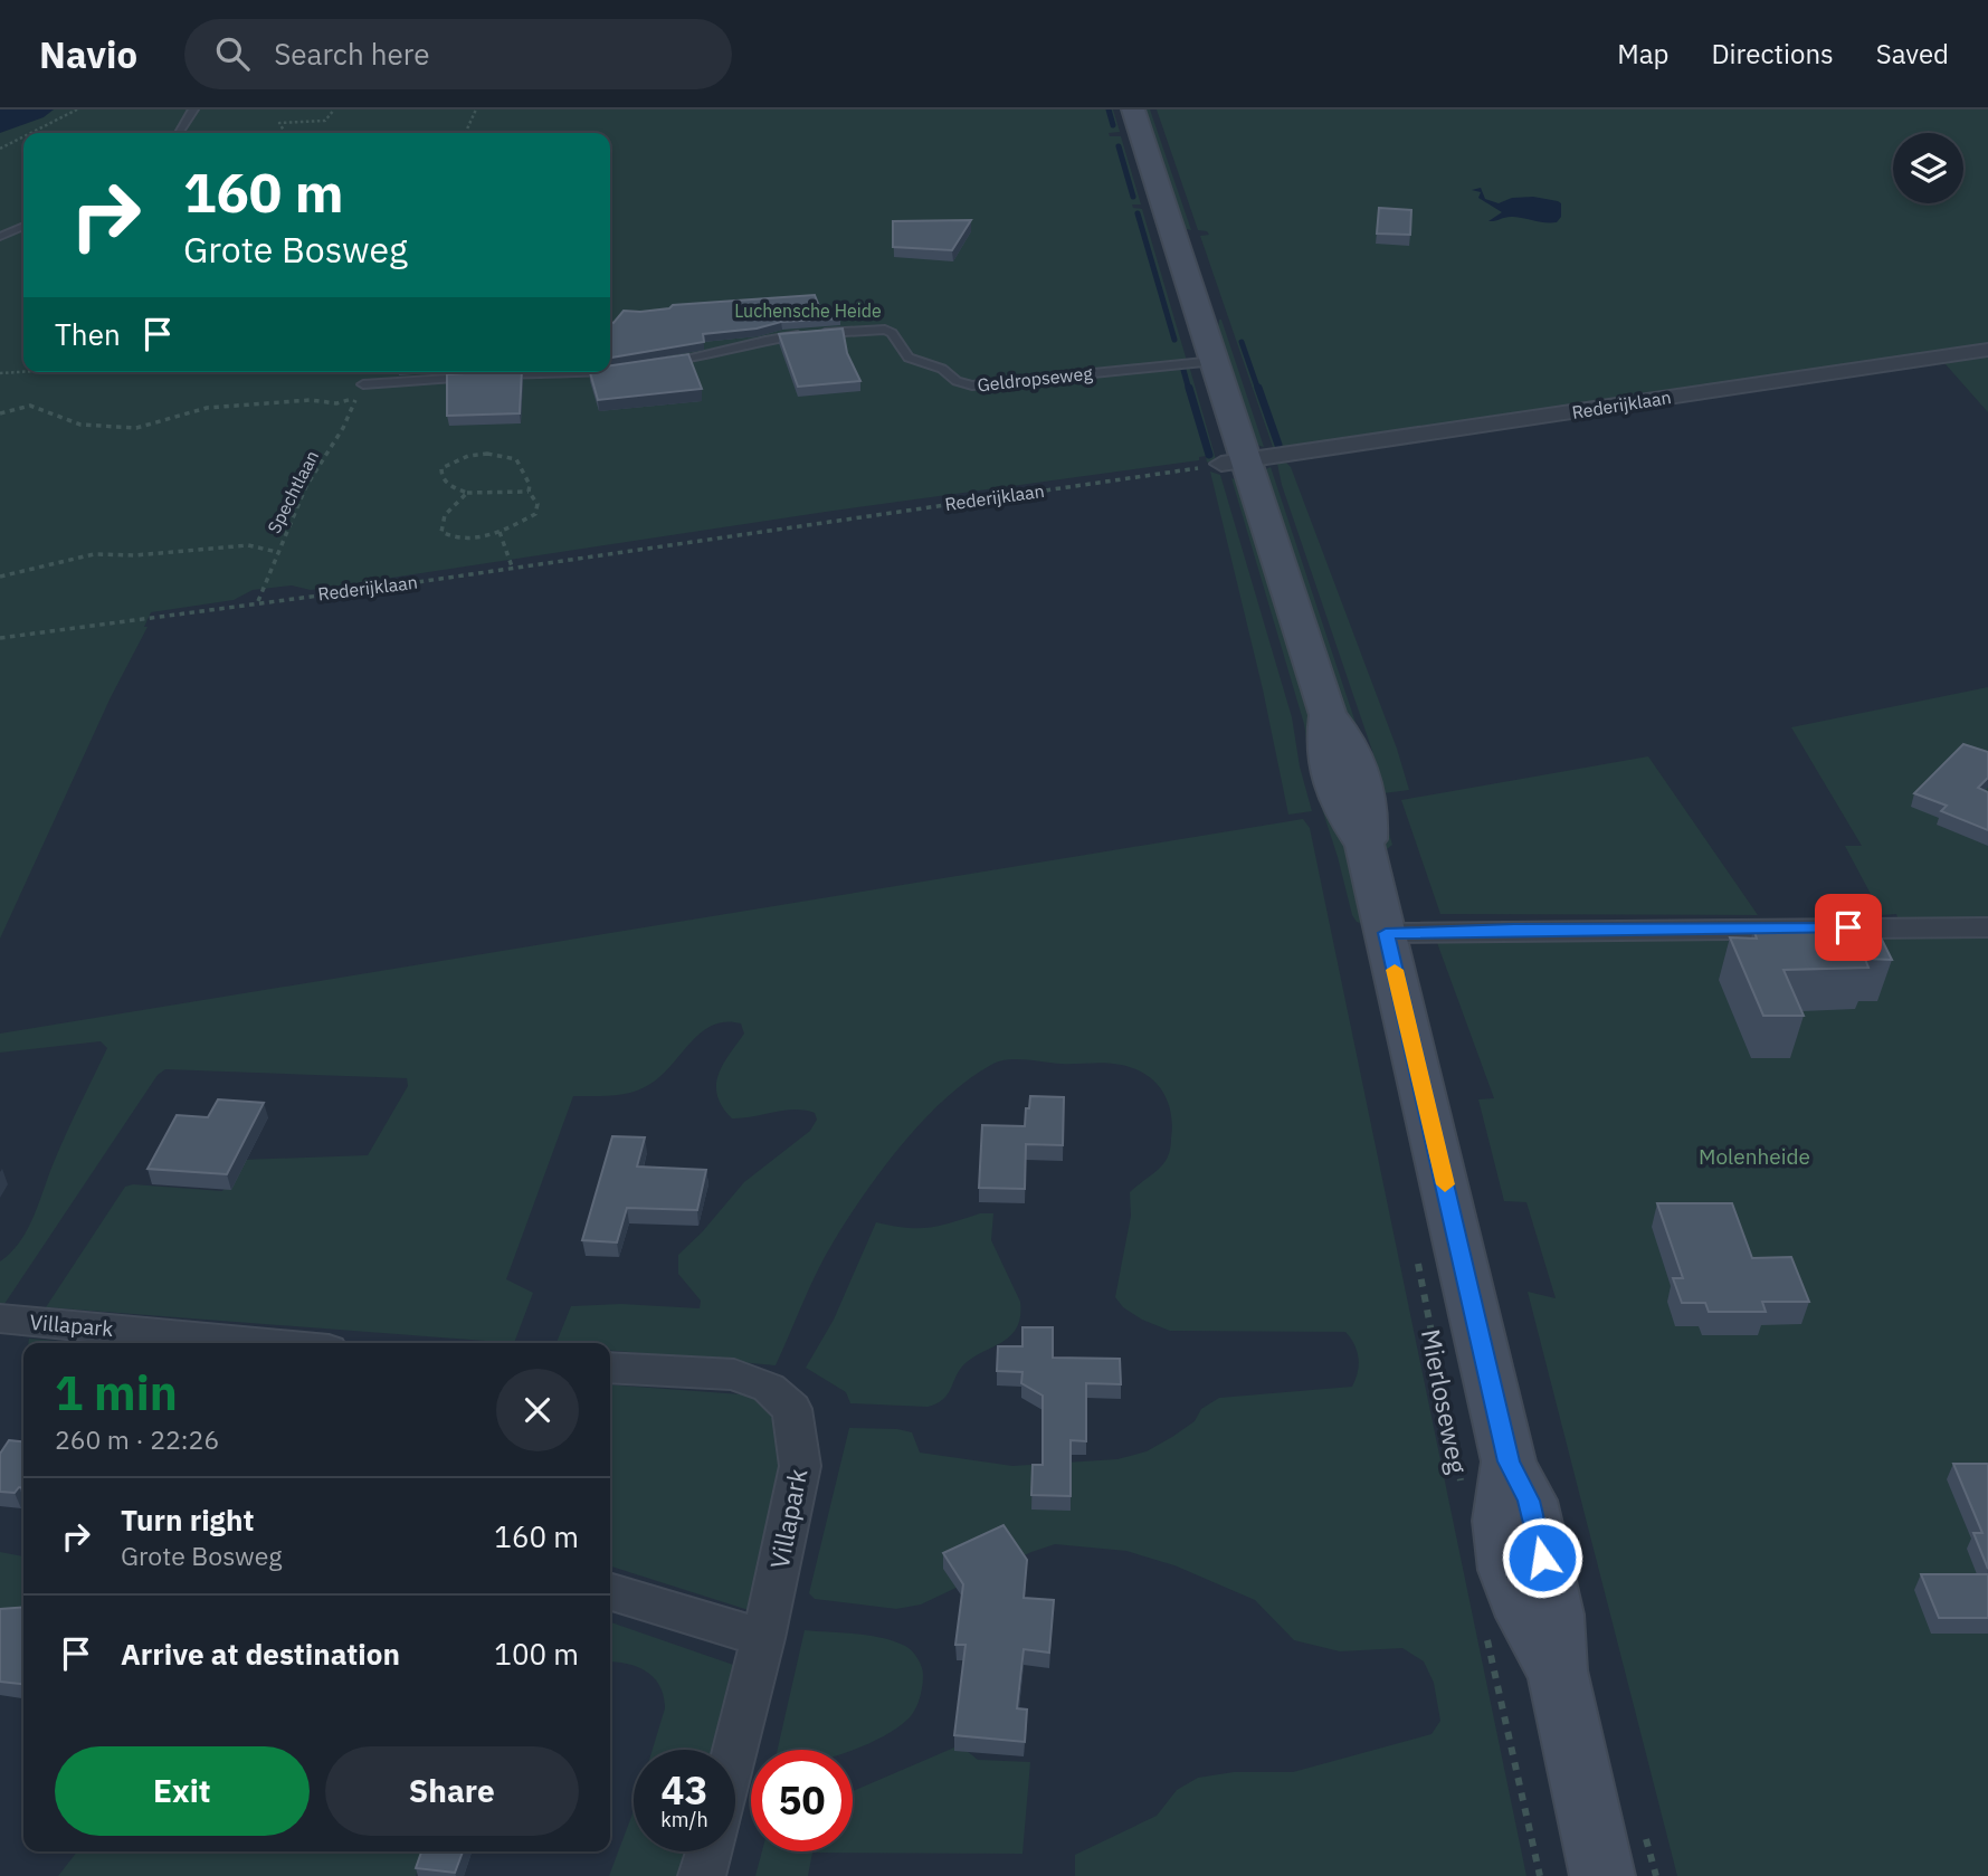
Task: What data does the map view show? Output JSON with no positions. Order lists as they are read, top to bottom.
{
  "streets": {
    "main road": ["Mierloseweg"],
    "street": ["Rederijklaan", "Villapark"],
    "lane": ["Geldropseweg"],
    "path": ["Spechtlaan"]
  },
  "crossings": [
    ["Rederijklaan", "Spechtlaan"],
    ["Rederijklaan", "Mierloseweg"]
  ],
  "parks": ["Luchensche Heide", "Molenheide"],
  "page": {
    "header": "Navio",
    "search": "Search here",
    "nav": ["Map", "Directions", "Saved"],
    "turn": ["160 m", "Grote Bosweg"],
    "then": "Then",
    "heading": ["1 min", "260 m · 22:26"],
    "list": [
      {
        "name": "Turn right",
        "note": "Grote Bosweg",
        "value": "160 m"
      },
      {
        "name": "Arrive at destination",
        "value": "100 m"
      }
    ],
    "buttons": ["Exit", "Share"],
    "speed": "43 km/h",
    "limit": "50"
  }
}
